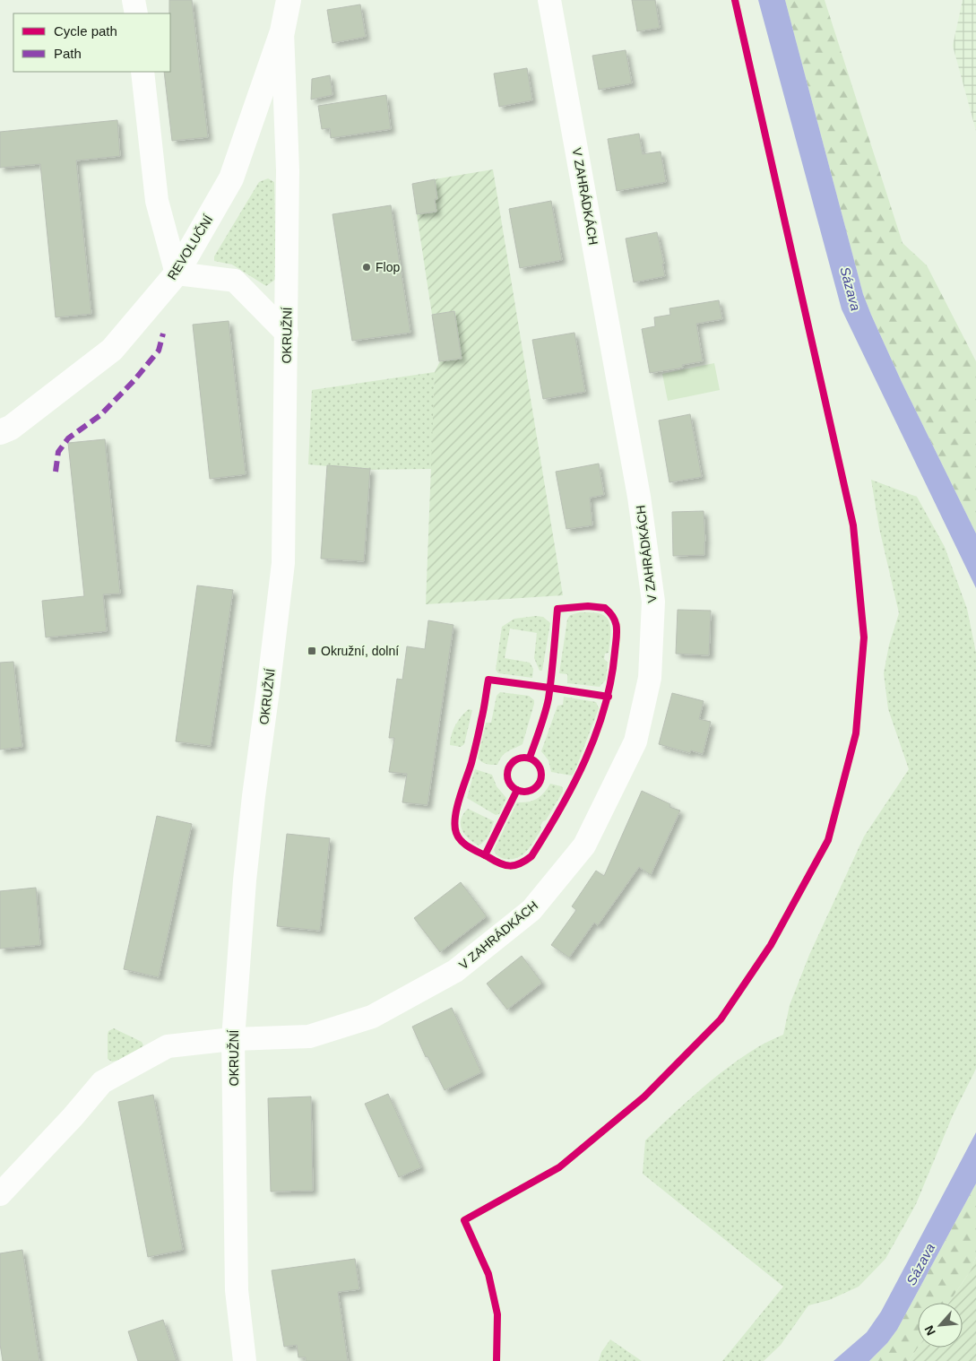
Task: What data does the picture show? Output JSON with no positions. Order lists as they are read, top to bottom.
{
  "streets": {
    "street": ["V ZAHRÁDKÁCH", "REVOLUČNÍ", "OKRUŽNÍ"]
  },
  "crossings": [
    ["V ZAHRÁDKÁCH", "OKRUŽNÍ"],
    ["REVOLUČNÍ", "OKRUŽNÍ"]
  ],
  "water": ["Sázava"],
  "places": {
    "other": ["Flop"],
    "transit": ["Okružní, dolní"]
  },
  "legend": ["Cycle path", "Path"],
  "north": "bottom left"
}
